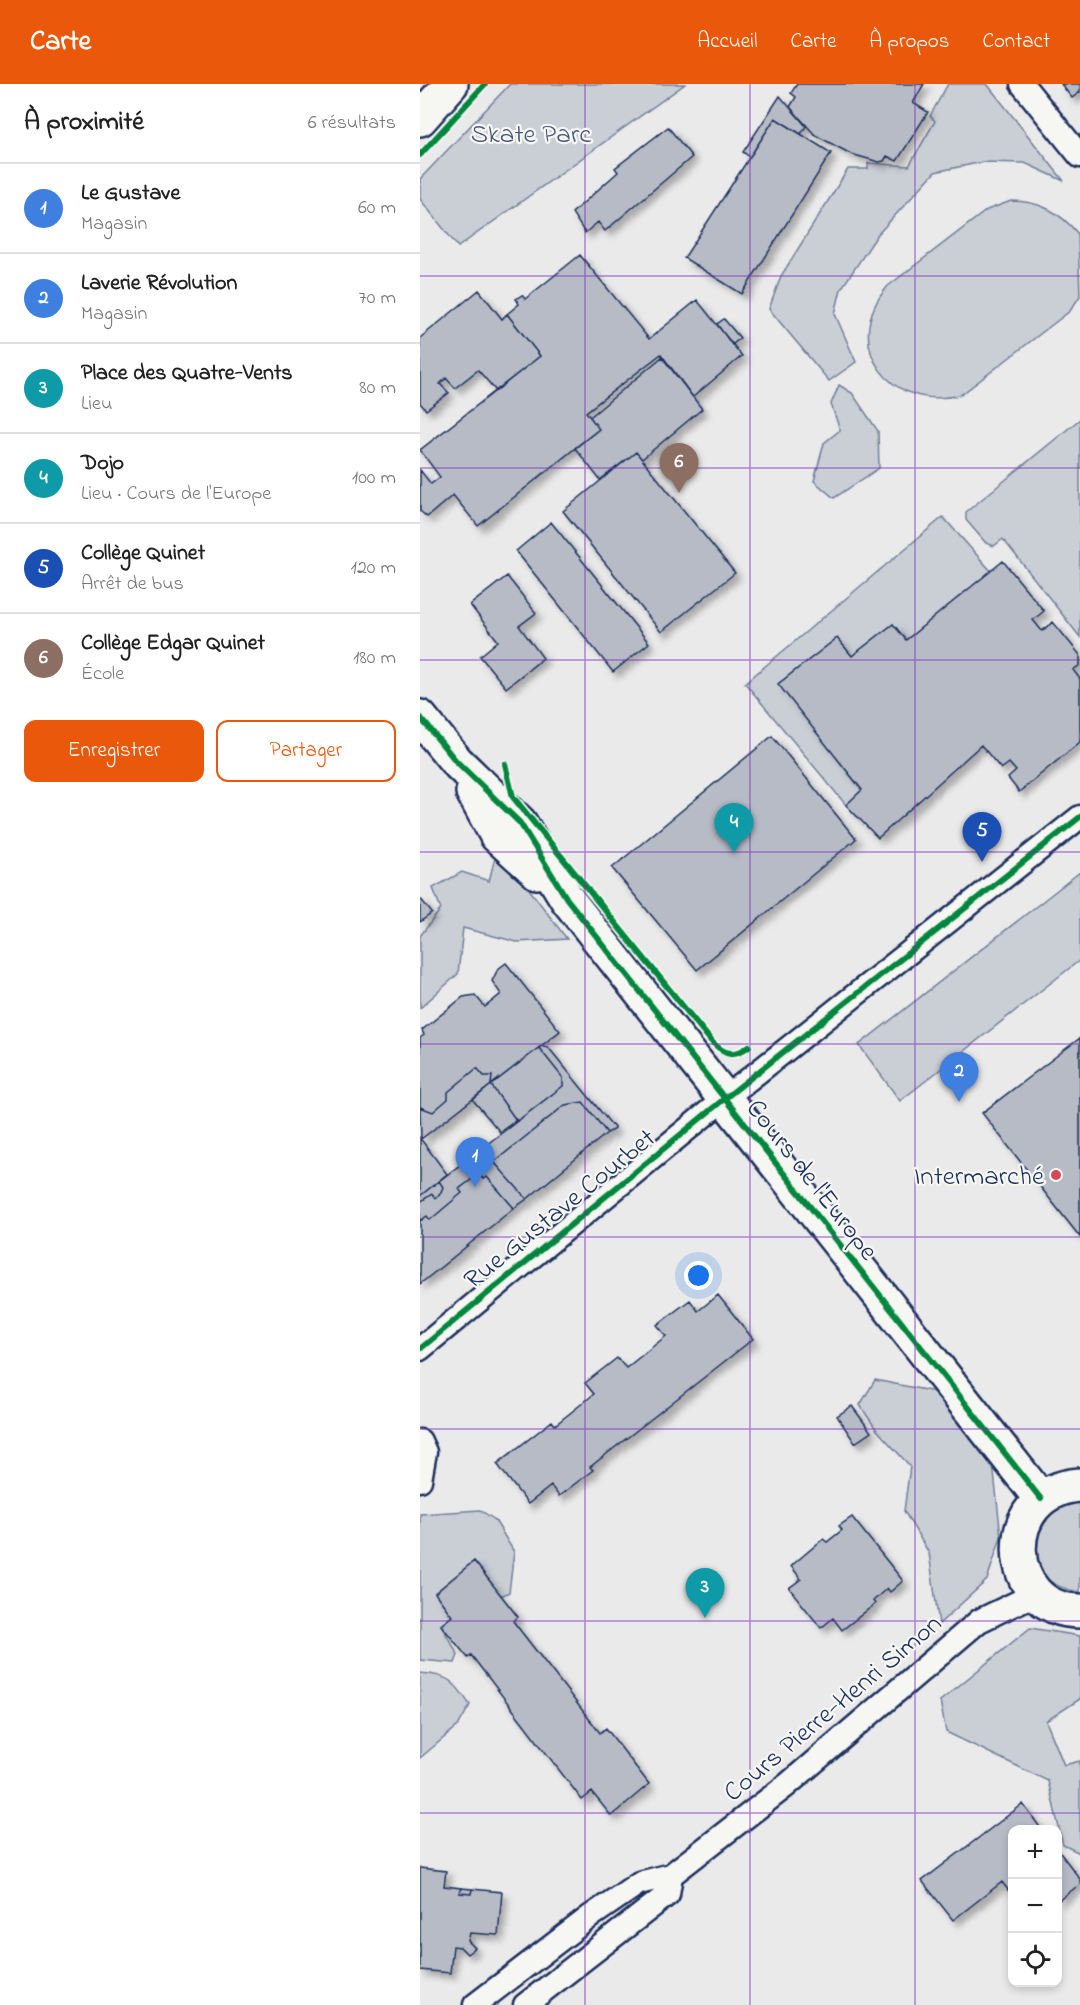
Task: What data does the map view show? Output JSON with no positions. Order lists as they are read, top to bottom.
{
  "streets": {
    "street": ["Cours de l'Europe", "Rue Gustave Courbet", "Cours Pierre-Henri Simon"]
  },
  "crossings": [
    ["Cours de l'Europe", "Rue Gustave Courbet"]
  ],
  "parks": ["Skate Parc"],
  "places": ["Intermarché"],
  "page": {
    "header": "Carte",
    "nav": [
      "Accueil",
      "Carte",
      "À propos",
      "Contact"
    ],
    "heading": ["À proximité", "6 résultats"],
    "list": [
      {
        "mark": "1",
        "name": "Le Gustave",
        "note": "Magasin",
        "value": "60 m"
      },
      {
        "mark": "2",
        "name": "Laverie Révolution",
        "note": "Magasin",
        "value": "70 m"
      },
      {
        "mark": "3",
        "name": "Place des Quatre-Vents",
        "note": "Lieu",
        "value": "80 m"
      },
      {
        "mark": "4",
        "name": "Dojo",
        "note": "Lieu · Cours de l'Europe",
        "value": "100 m"
      },
      {
        "mark": "5",
        "name": "Collège Quinet",
        "note": "Arrêt de bus",
        "value": "120 m"
      },
      {
        "mark": "6",
        "name": "Collège Edgar Quinet",
        "note": "École",
        "value": "180 m"
      }
    ],
    "pins": [
      "6",
      "4",
      "5",
      "2",
      "1",
      "3"
    ],
    "buttons": ["Enregistrer", "Partager"],
    "map_buttons": ["+", "−"]
  }
}
